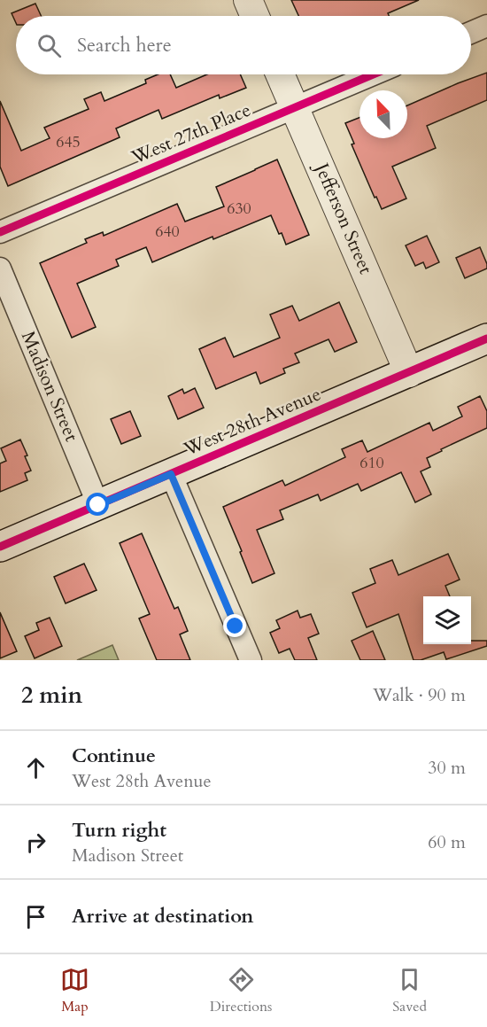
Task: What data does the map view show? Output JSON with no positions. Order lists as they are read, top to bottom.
{
  "streets": {
    "main road": ["West 28th Avenue"],
    "street": ["West 27th Place", "Jefferson Street", "Madison Street"]
  },
  "crossings": [
    ["West 27th Place", "Jefferson Street"],
    ["Jefferson Street", "West 28th Avenue"],
    ["Madison Street", "West 28th Avenue"]
  ],
  "house_numbers": [
    "645",
    "630",
    "640",
    "610"
  ],
  "north": "top left",
  "page": {
    "search": "Search here",
    "heading": ["2 min", "Walk · 90 m"],
    "list": [
      ["Continue", "West 28th Avenue", "30 m"],
      ["Turn right", "Madison Street", "60 m"],
      "Arrive at destination"
    ],
    "nav": ["Map", "Directions", "Saved"]
  }
}
